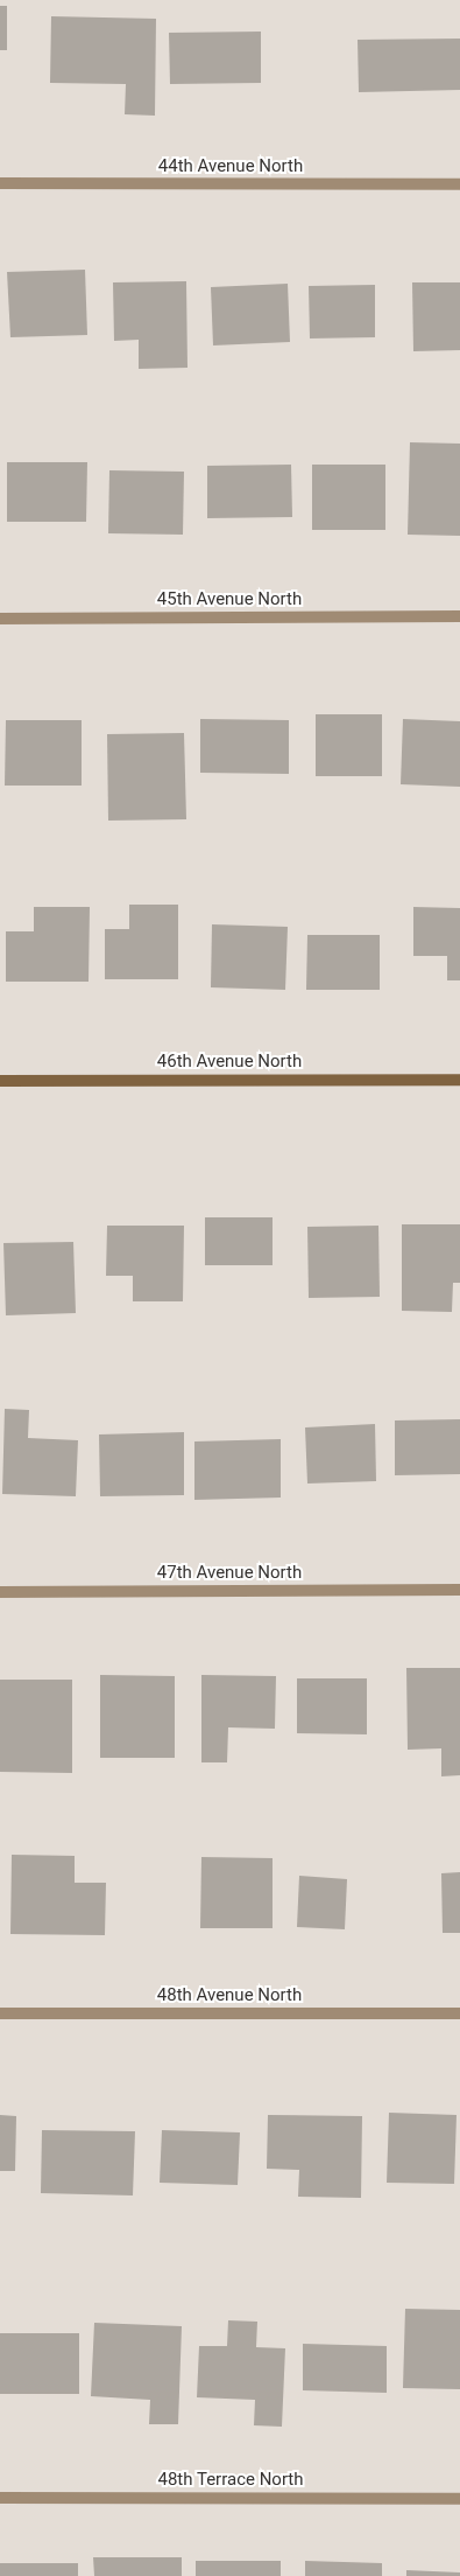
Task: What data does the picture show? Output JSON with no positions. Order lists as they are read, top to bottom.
{
  "streets": {
    "street": [
      "44th Avenue North",
      "45th Avenue North",
      "46th Avenue North",
      "47th Avenue North",
      "48th Avenue North",
      "48th Terrace North"
    ]
  }
}
